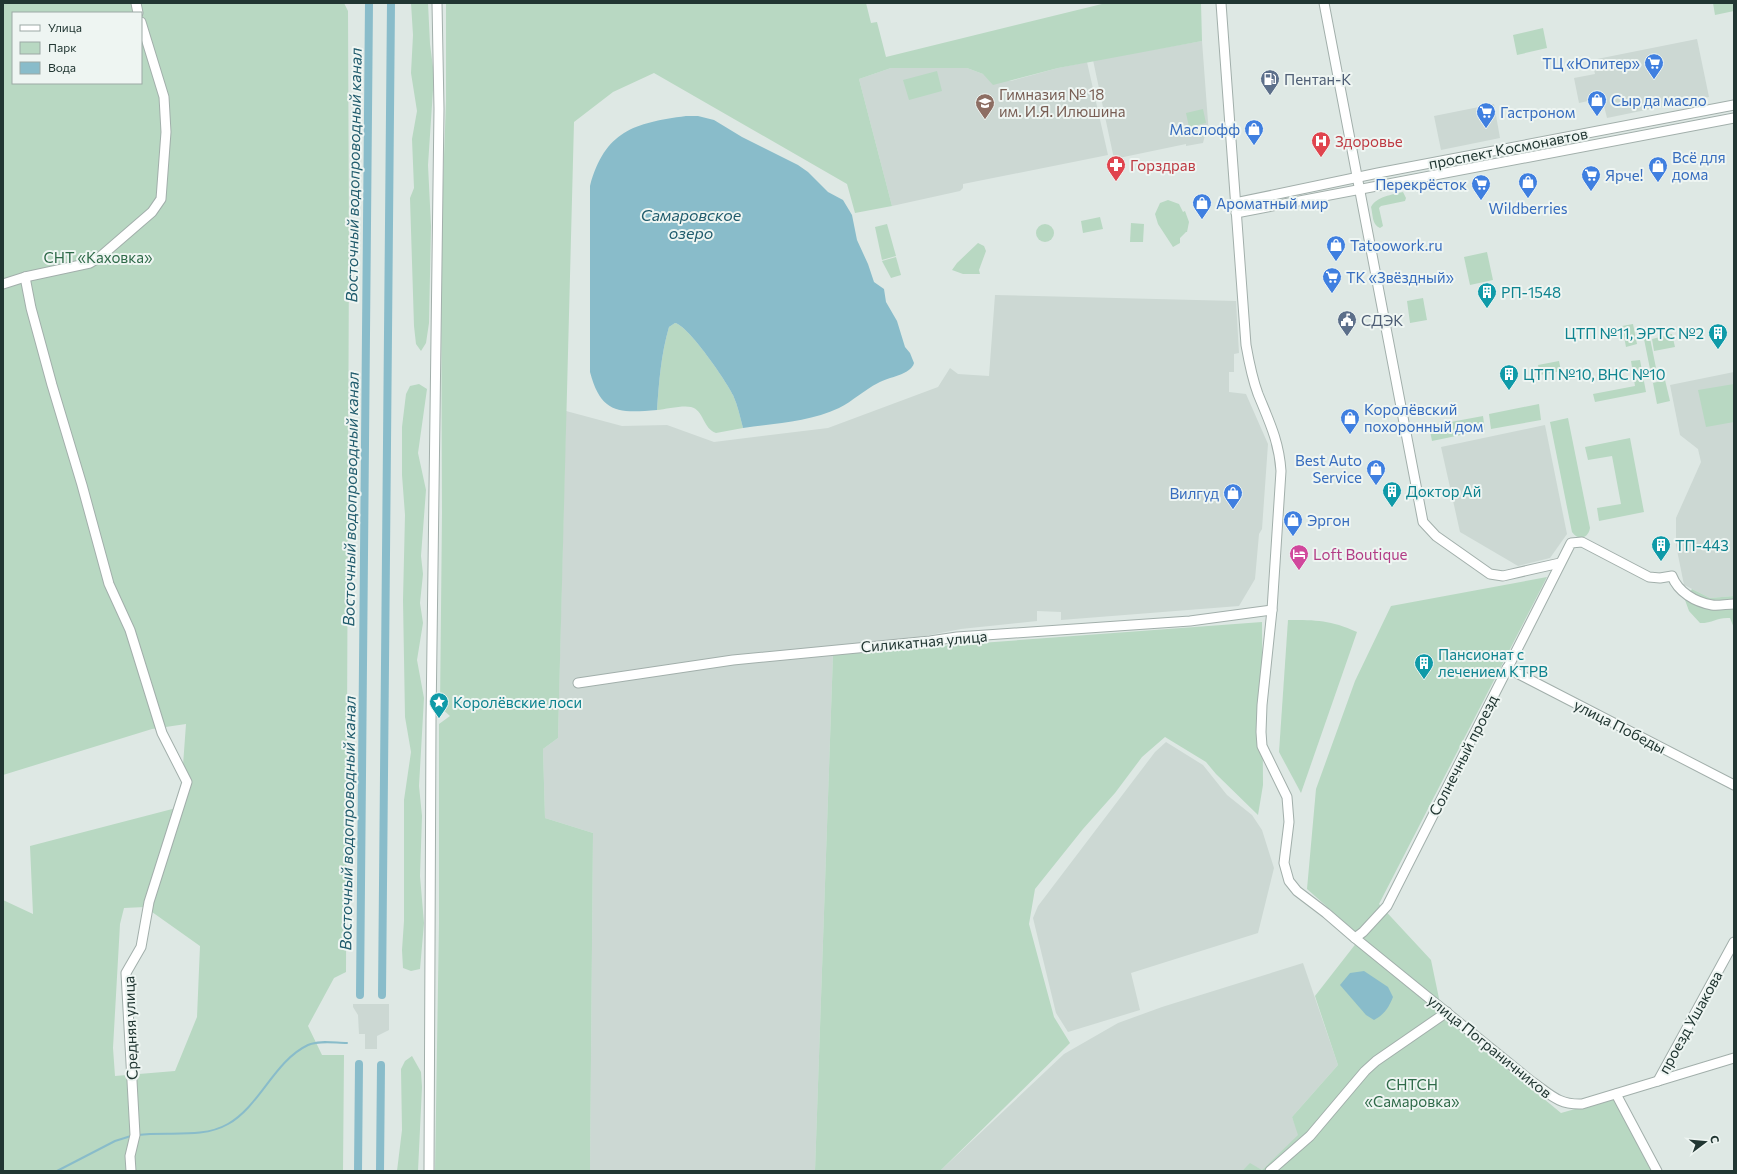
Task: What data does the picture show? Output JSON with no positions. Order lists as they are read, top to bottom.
{
  "streets": {
    "street": [
      "проспект Космонавтов",
      "Силикатная улица",
      "улица Победы",
      "Солнечный проезд",
      "проезд Ушакова",
      "Средняя улица",
      "улица Пограничников"
    ]
  },
  "crossings": [
    ["Силикатная улица", "улица Пограничников"],
    ["улица Победы", "Солнечный проезд"],
    ["Солнечный проезд", "улица Пограничников"],
    ["проезд Ушакова", "улица Пограничников"]
  ],
  "water": ["Восточный водопроводный канал", "Самаровское озеро"],
  "parks": ["СНТ «Каховка»", "СНТСН «Самаровка»"],
  "places": {
    "supermarket": [
      "ТЦ «Юпитер»",
      "Гастроном",
      "Ярче!",
      "Перекрёсток",
      "ТК «Звёздный»"
    ],
    "fuel station": ["Пентан-К"],
    "shop": [
      "Сыр да масло",
      "Маслофф",
      "Всё для дома",
      "Wildberries",
      "Ароматный мир",
      "Tatoowork.ru",
      "Королёвский похоронный дом",
      "Best Auto Service",
      "Вилгуд",
      "Эргон"
    ],
    "school or university": ["Гимназия № 18 им. И.Я. Илюшина"],
    "hospital": ["Здоровье"],
    "pharmacy": ["Горздрав"],
    "building": [
      "РП-1548",
      "ЦТП №11, ЭРТС №2",
      "ЦТП №10, ВНС №10",
      "Доктор Ай",
      "ТП-443",
      "Пансионат с лечением КТРВ"
    ],
    "public building": ["СДЭК"],
    "hotel": ["Loft Boutique"],
    "place": ["Королёвские лоси"]
  },
  "legend": ["Улица", "Парк", "Вода"],
  "north": "right"
}
